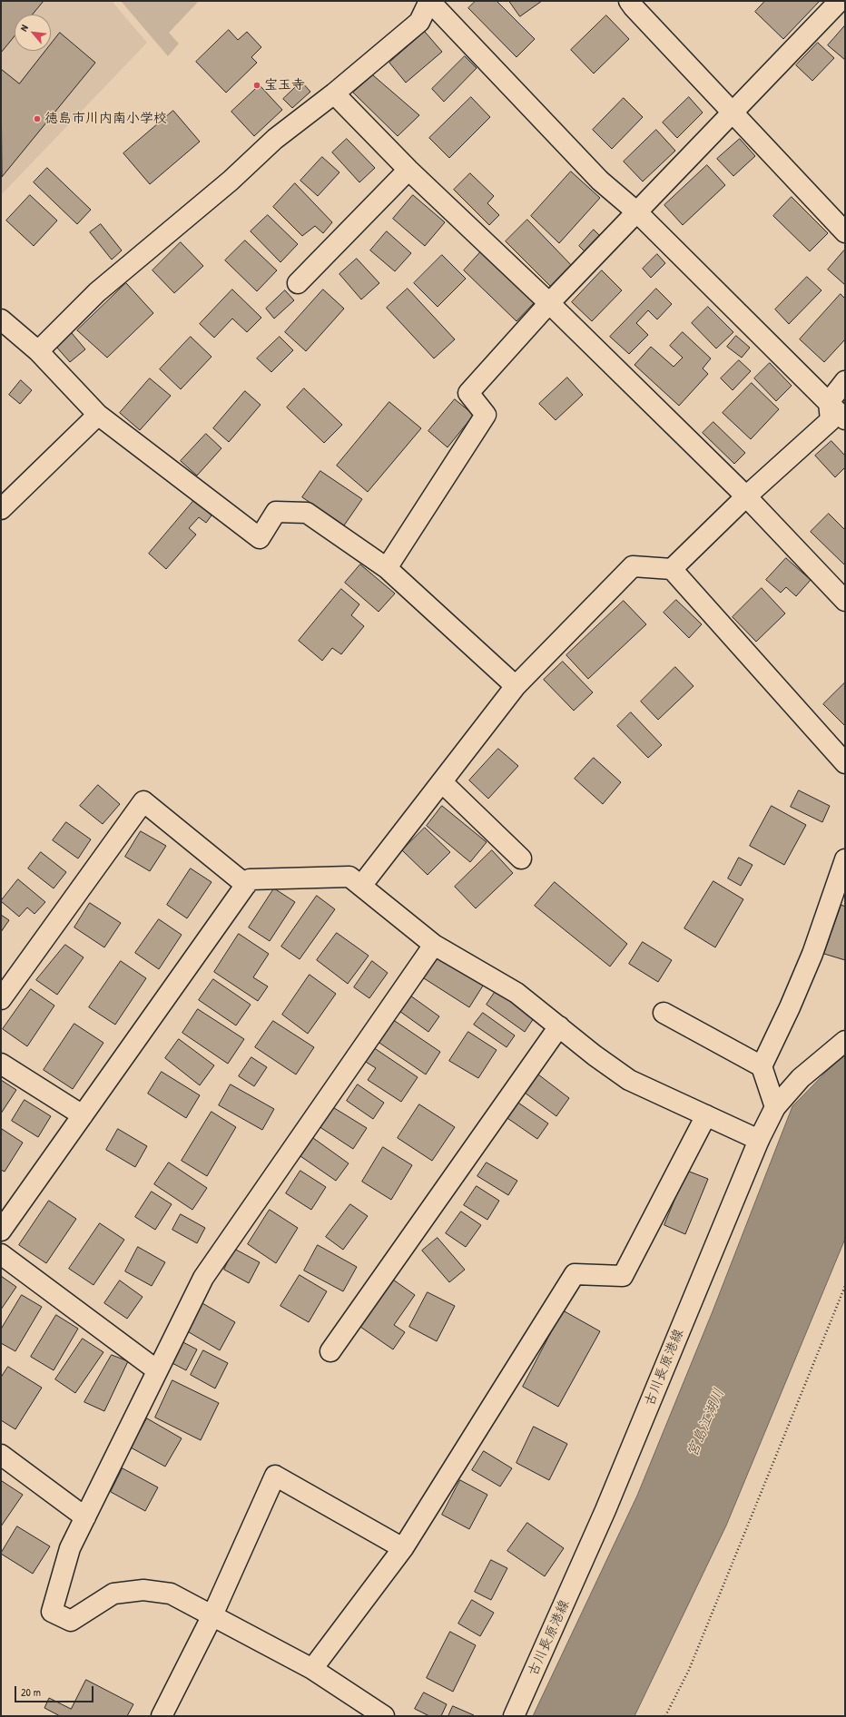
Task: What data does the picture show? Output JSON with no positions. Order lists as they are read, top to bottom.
{
  "streets": {
    "street": ["古川長原港線"]
  },
  "water": ["宮島江湖川"],
  "places": ["宝玉寺", "徳島市川内南小学校"],
  "scale_bar": "20 m",
  "north": "top left"
}
